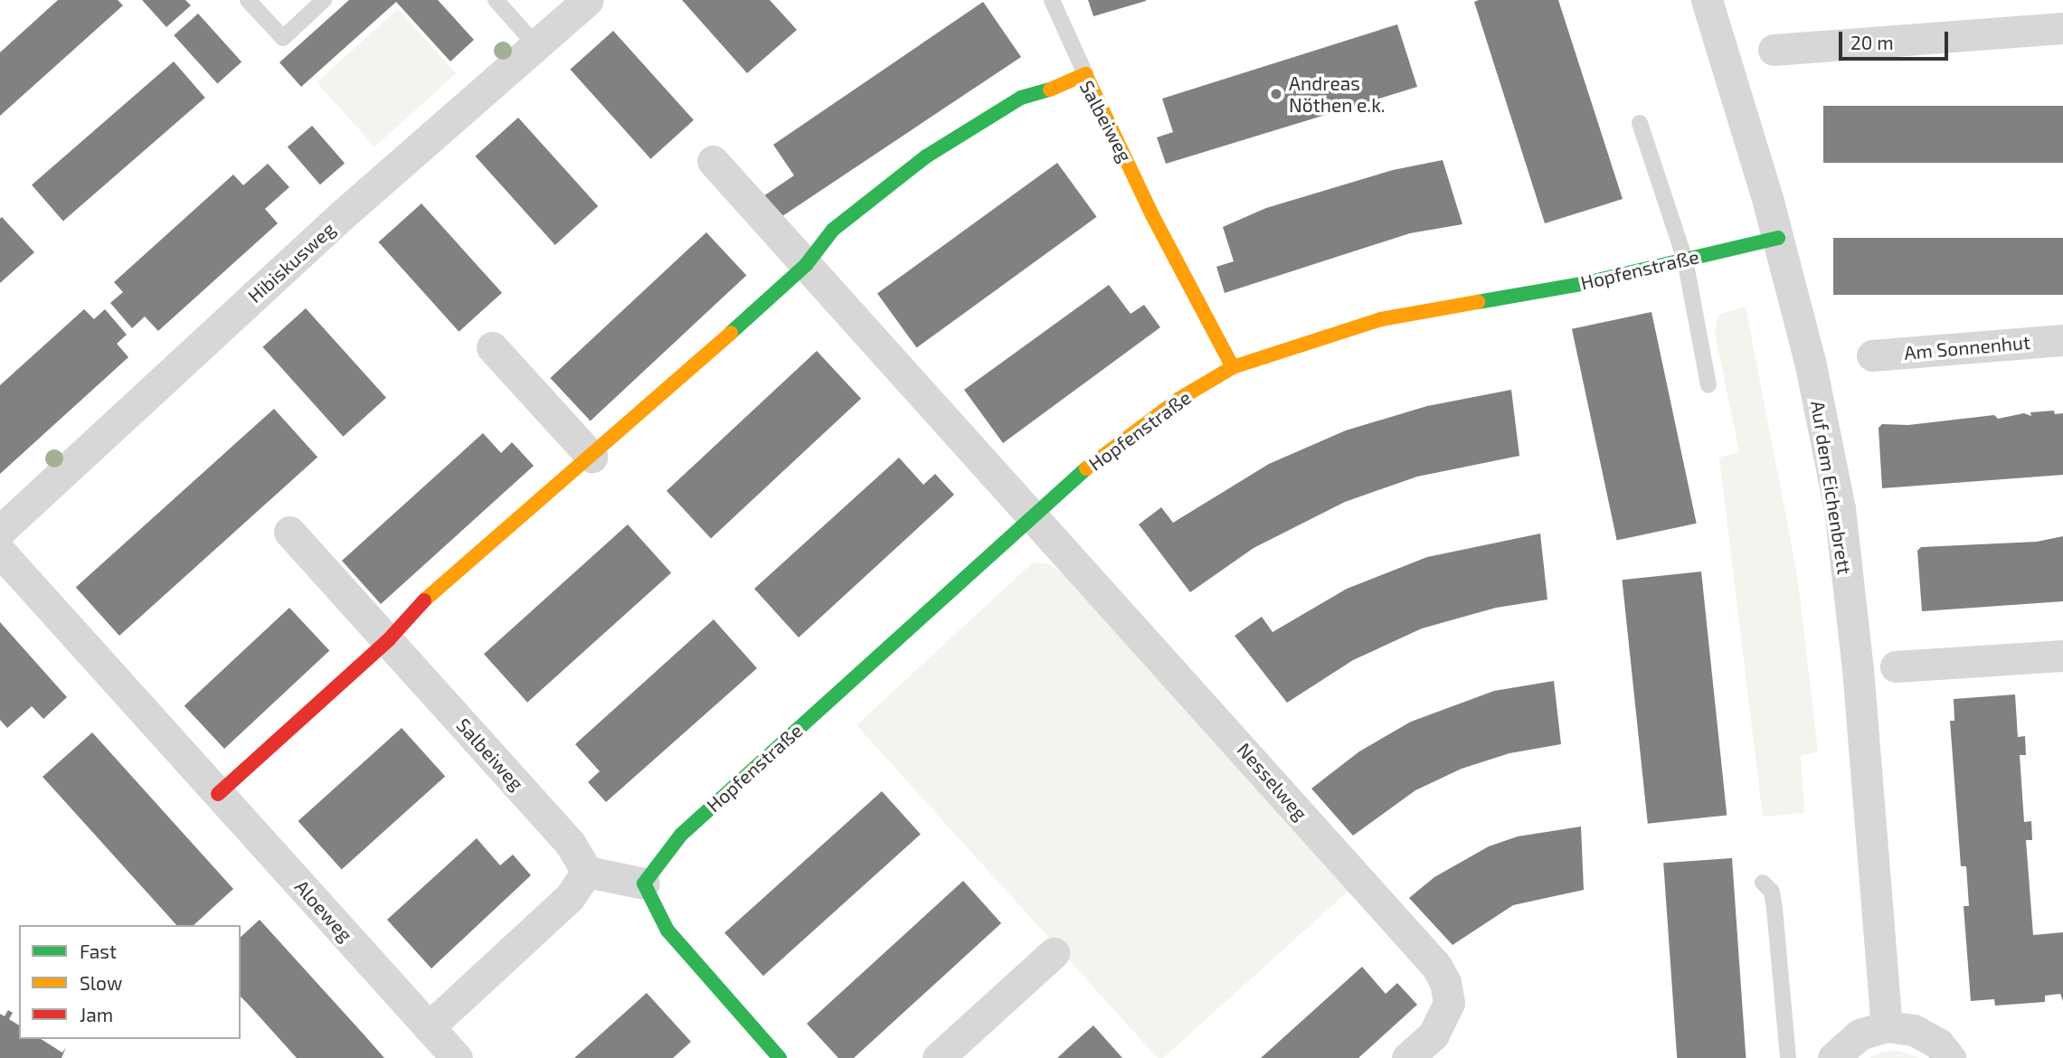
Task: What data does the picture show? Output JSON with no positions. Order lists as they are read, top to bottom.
{
  "streets": {
    "street": [
      "Salbeiweg",
      "Hibiskusweg",
      "Hopfenstraße",
      "Am Sonnenhut",
      "Auf dem Eichenbrett",
      "Nesselweg",
      "Aloeweg"
    ]
  },
  "crossings": [
    ["Salbeiweg", "Hopfenstraße"],
    ["Hopfenstraße", "Auf dem Eichenbrett"],
    ["Hopfenstraße", "Nesselweg"]
  ],
  "places": ["Andreas Nöthen e.k."],
  "legend": ["Fast", "Slow", "Jam"],
  "scale_bar": "20 m"
}
